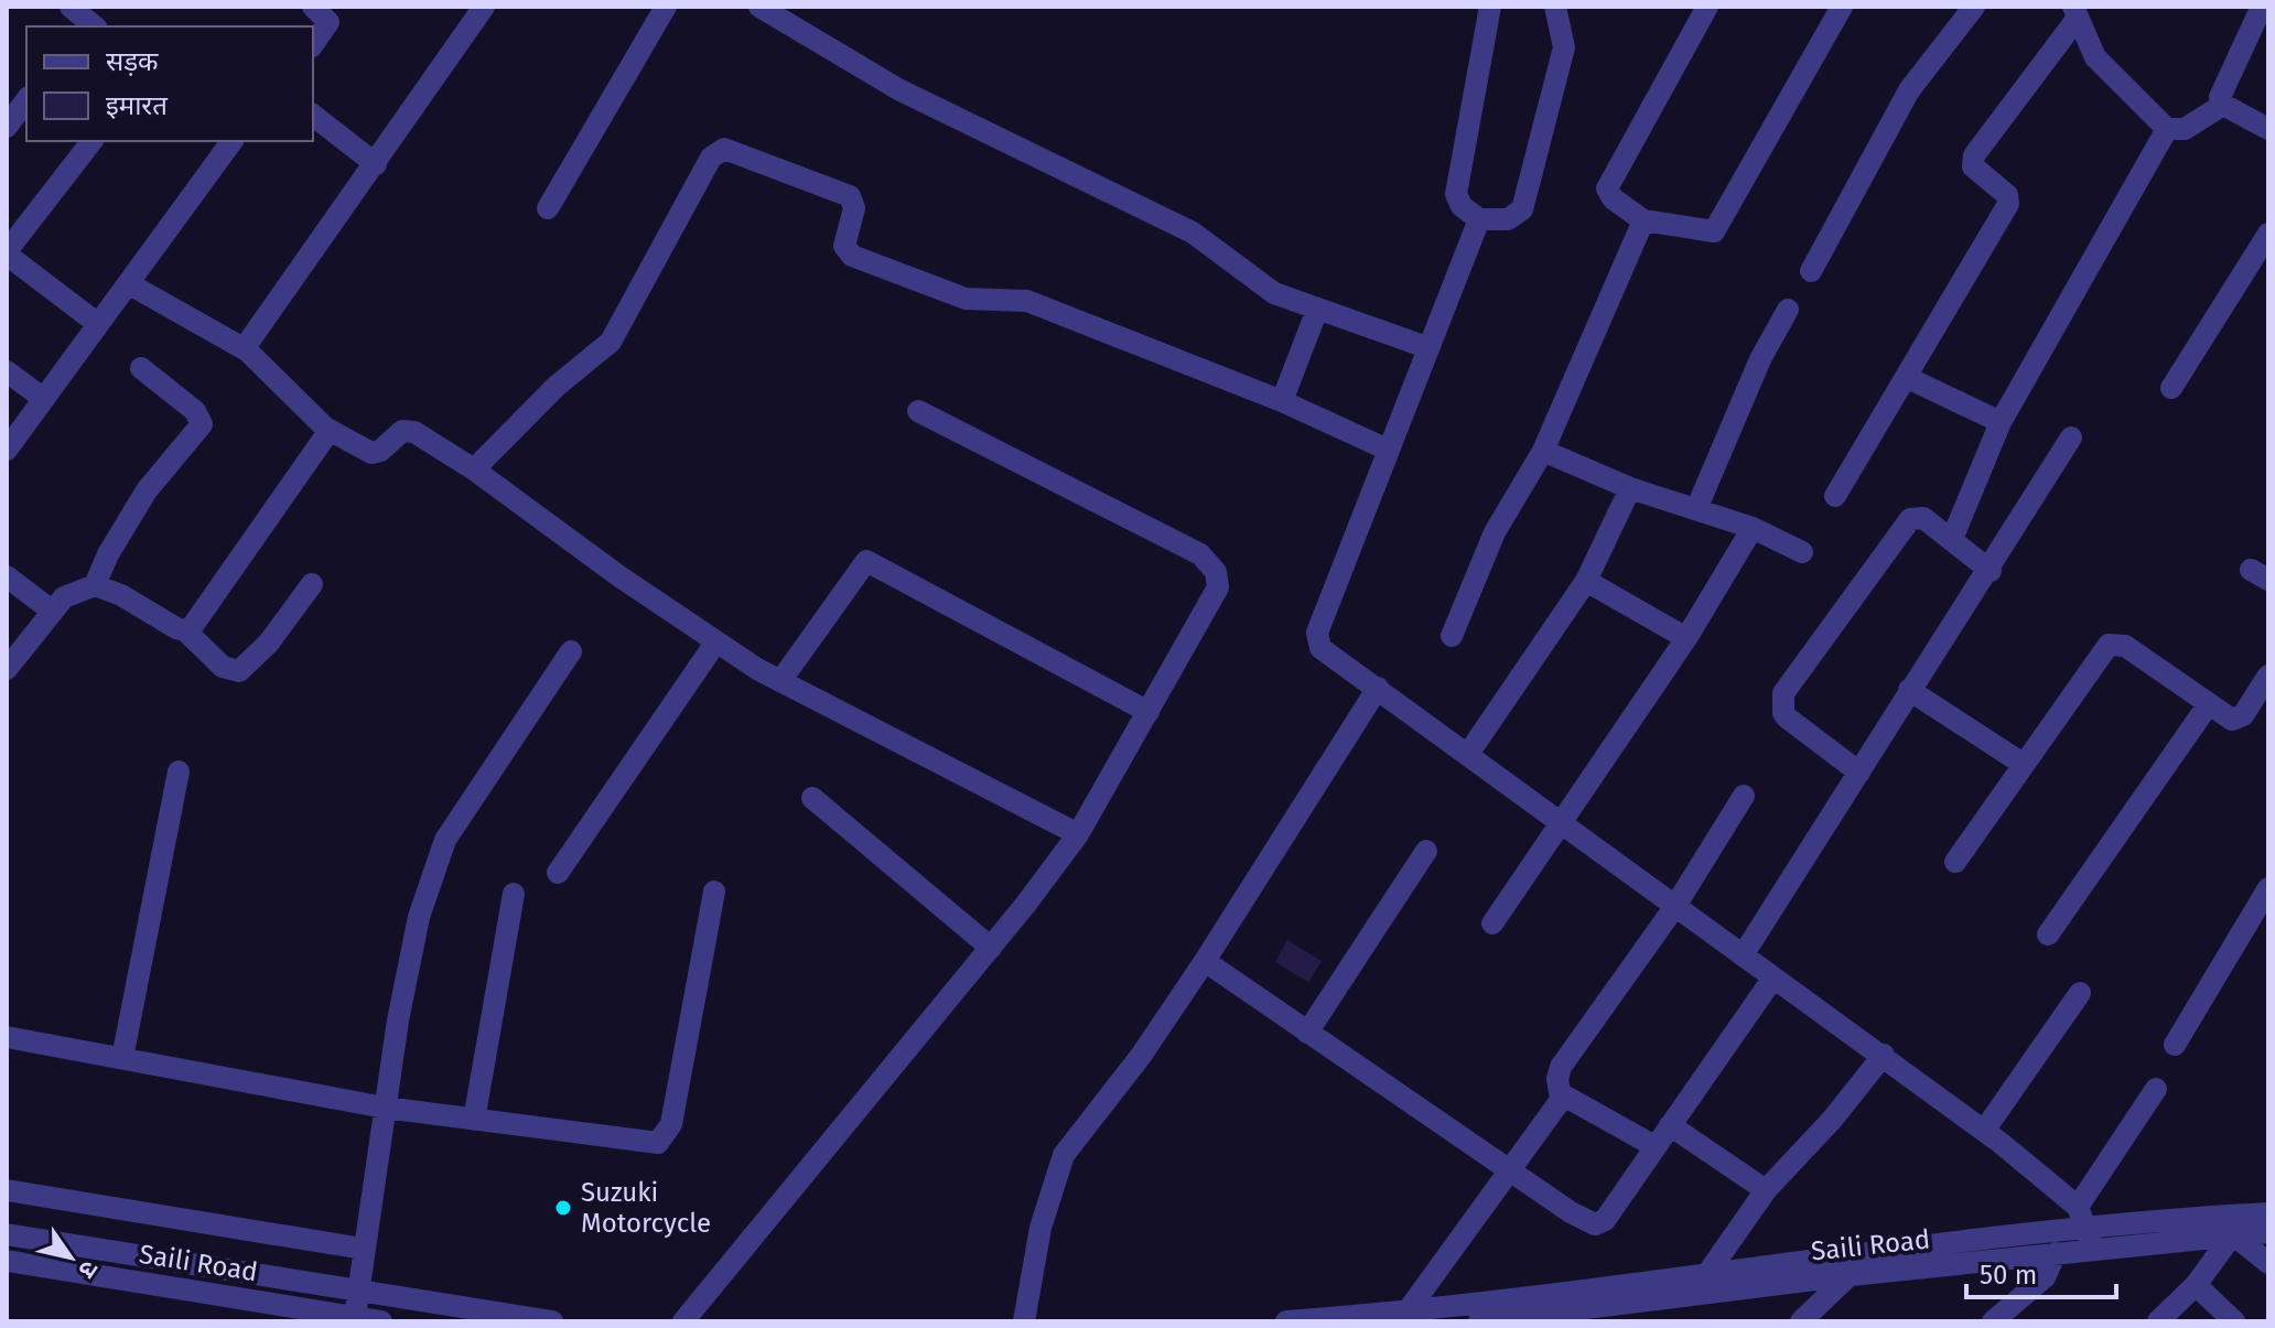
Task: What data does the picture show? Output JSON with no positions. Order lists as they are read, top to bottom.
{
  "streets": {
    "street": ["Saili Road"]
  },
  "places": ["Suzuki Motorcycle"],
  "legend": ["सड़क", "इमारत"],
  "scale_bar": "50 m",
  "north": "bottom right"
}
